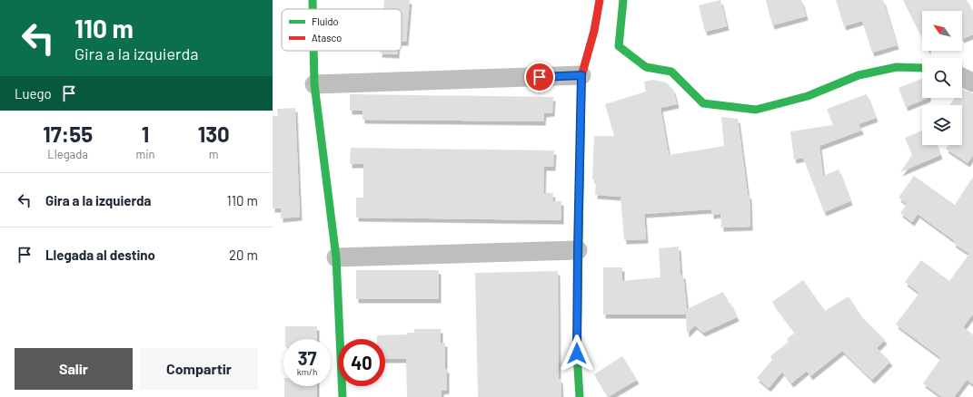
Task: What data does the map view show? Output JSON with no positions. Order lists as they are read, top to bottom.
{
  "legend": ["Fluido", "Atasco"],
  "north": "top left",
  "page": {
    "turn": ["110 m", "Gira a la izquierda"],
    "then": "Luego",
    "eta": [
      "17:55",
      "Llegada",
      "1",
      "min",
      "130",
      "m"
    ],
    "list": [
      {
        "name": "Gira a la izquierda",
        "value": "110 m"
      },
      {
        "name": "Llegada al destino",
        "value": "20 m"
      }
    ],
    "speed": "37 km/h",
    "limit": "40",
    "buttons": ["Salir", "Compartir"]
  }
}
